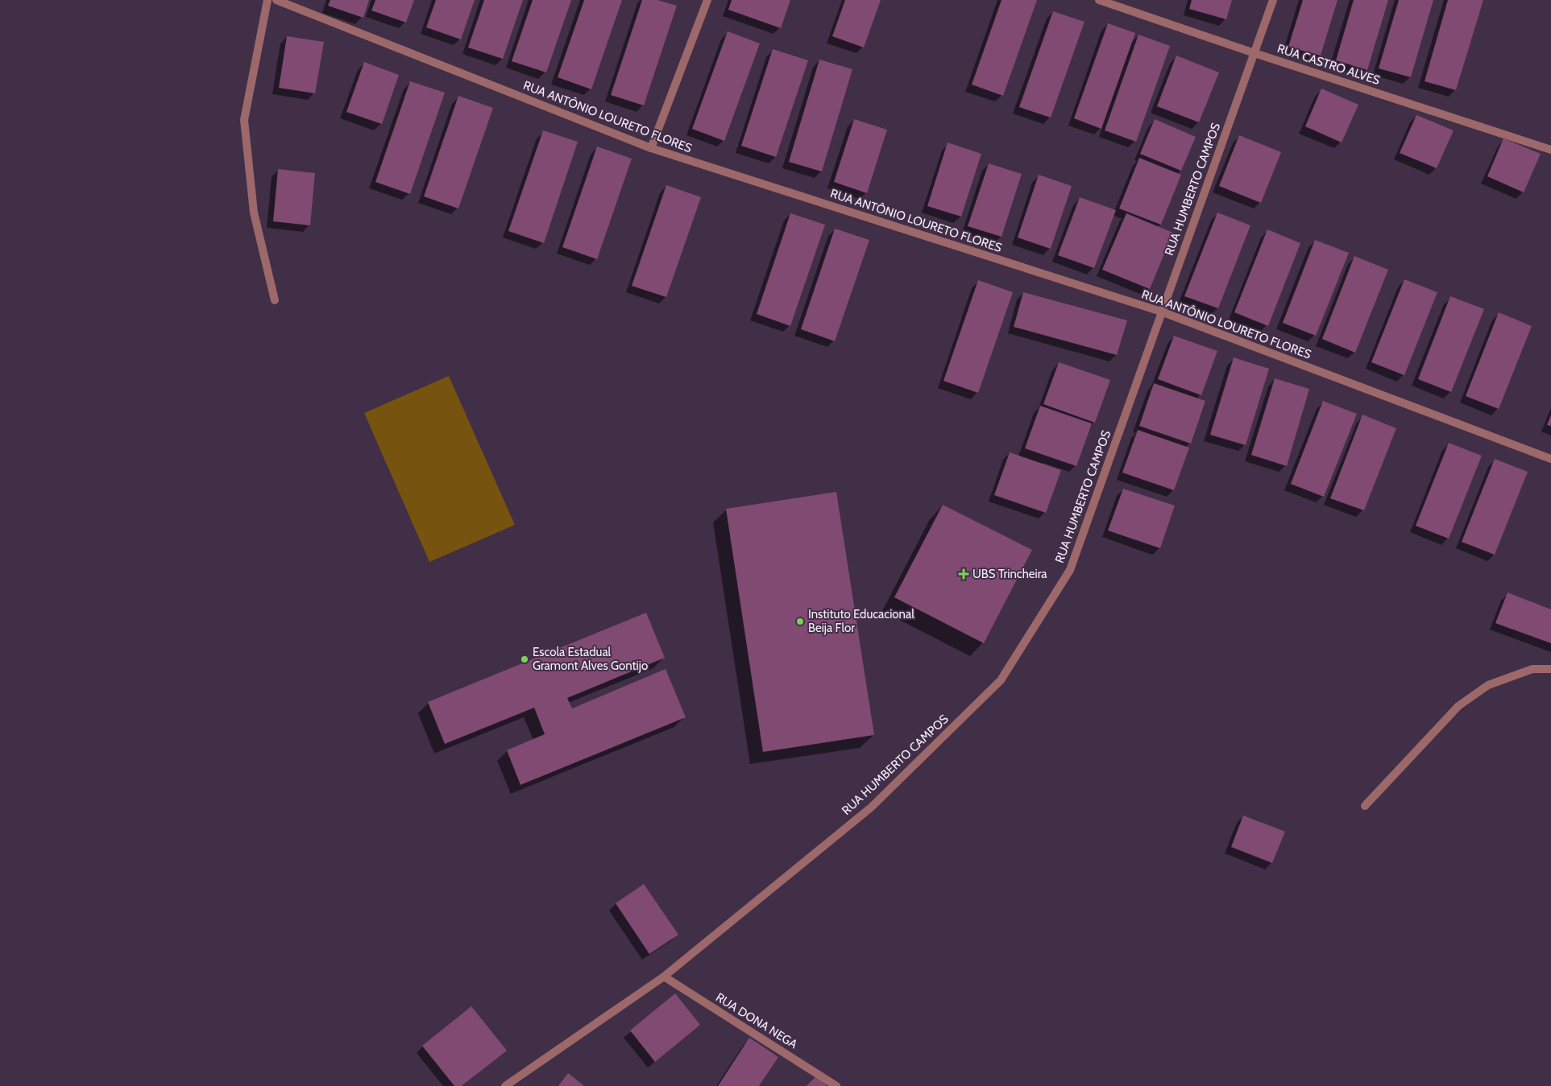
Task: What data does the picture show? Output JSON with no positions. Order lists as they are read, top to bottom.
{
  "streets": {
    "street": [
      "RUA CASTRO ALVES",
      "RUA ANTÔNIO LOURETO FLORES",
      "RUA HUMBERTO CAMPOS",
      "RUA DONA NEGA"
    ]
  },
  "crossings": [
    ["RUA CASTRO ALVES", "RUA HUMBERTO CAMPOS"],
    ["RUA ANTÔNIO LOURETO FLORES", "RUA HUMBERTO CAMPOS"],
    ["RUA HUMBERTO CAMPOS", "RUA DONA NEGA"]
  ],
  "places": {
    "health": ["UBS Trincheira"],
    "other": ["Instituto Educacional Beija Flor", "Escola Estadual Gramont Alves Gontijo"]
  }
}
